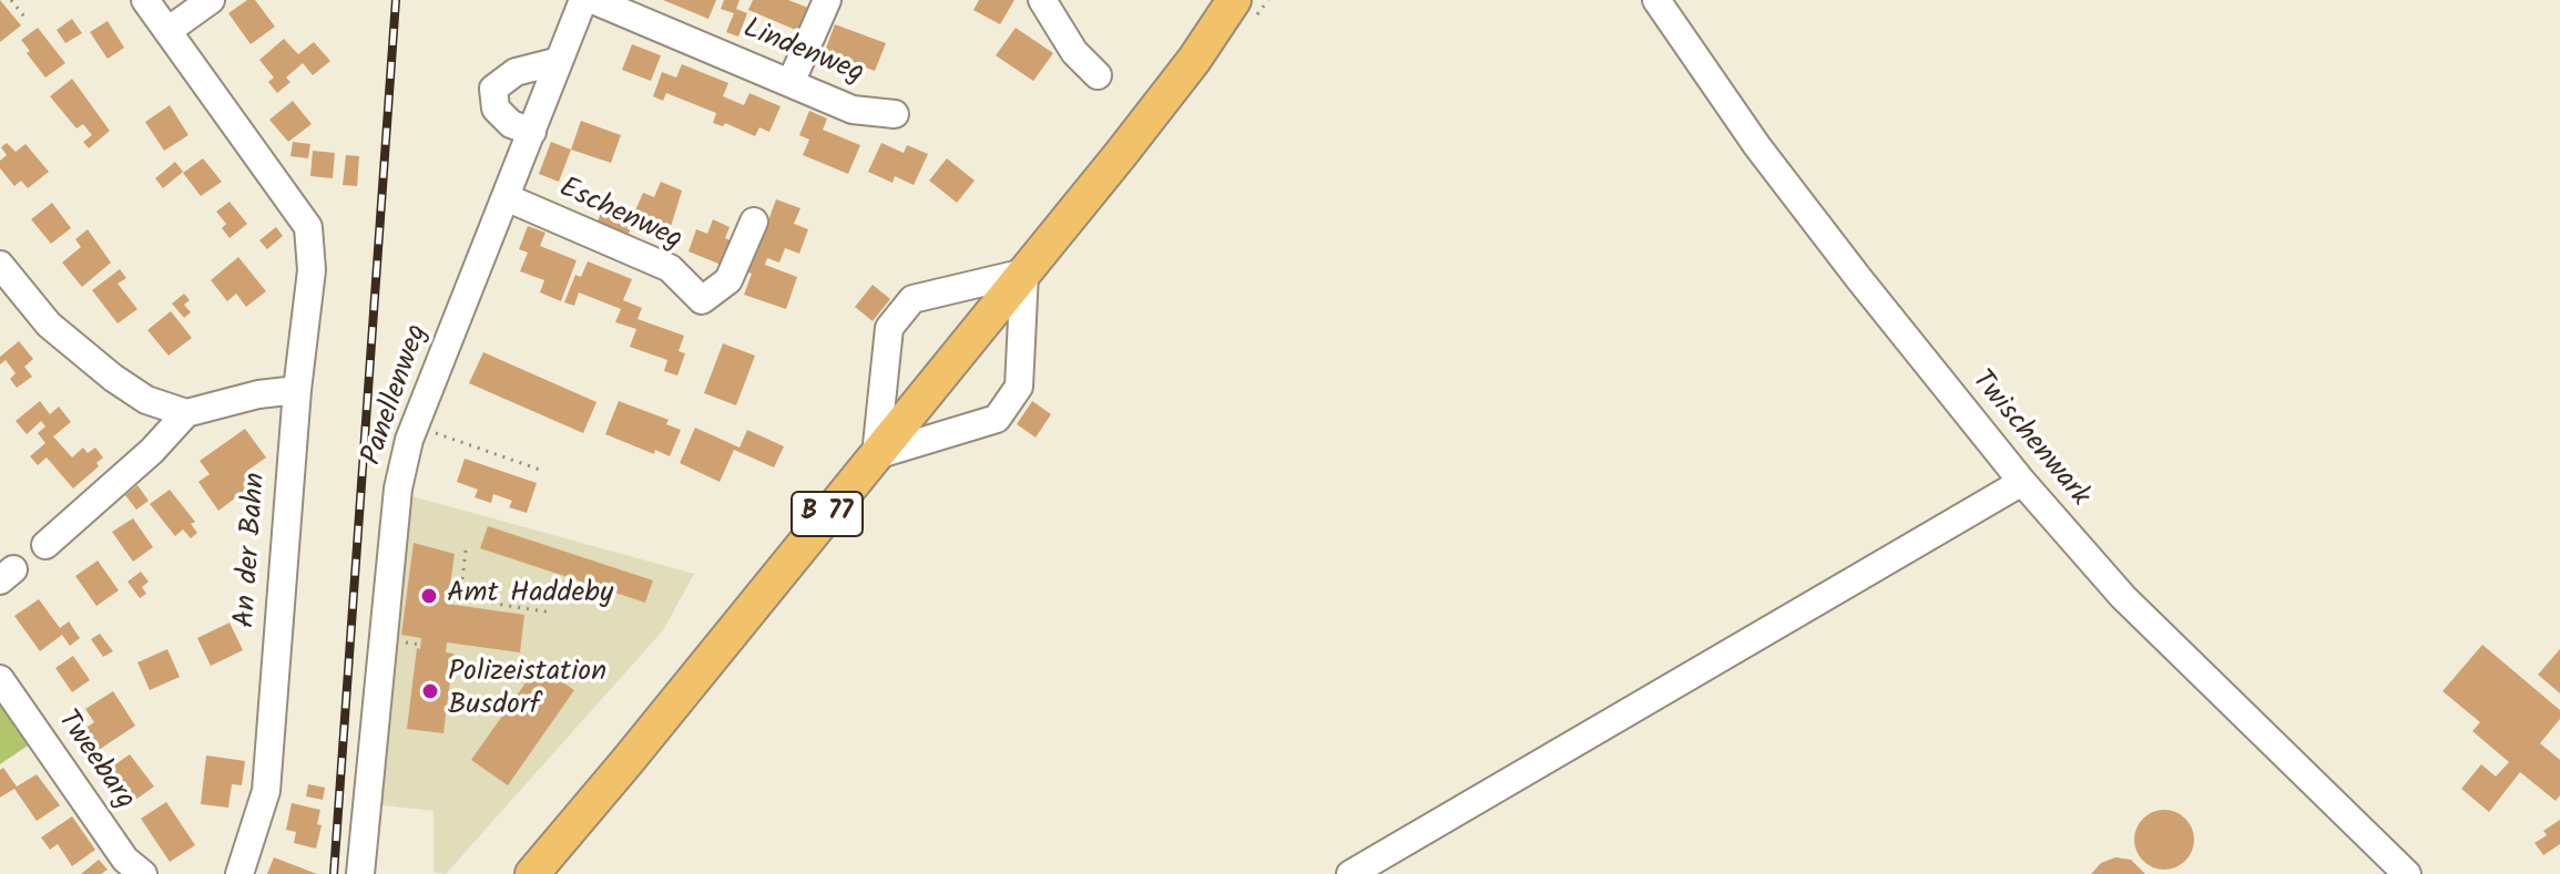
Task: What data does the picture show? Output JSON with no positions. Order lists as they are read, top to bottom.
{
  "streets": {
    "main road": ["B 77"],
    "street": [
      "Lindenweg",
      "Eschenweg",
      "Panellenweg",
      "Twischenwark",
      "An der Bahn",
      "Tweebarg"
    ]
  },
  "crossings": [
    ["Eschenweg", "Panellenweg"]
  ],
  "places": ["Amt Haddeby", "Polizeistation Busdorf"]
}
